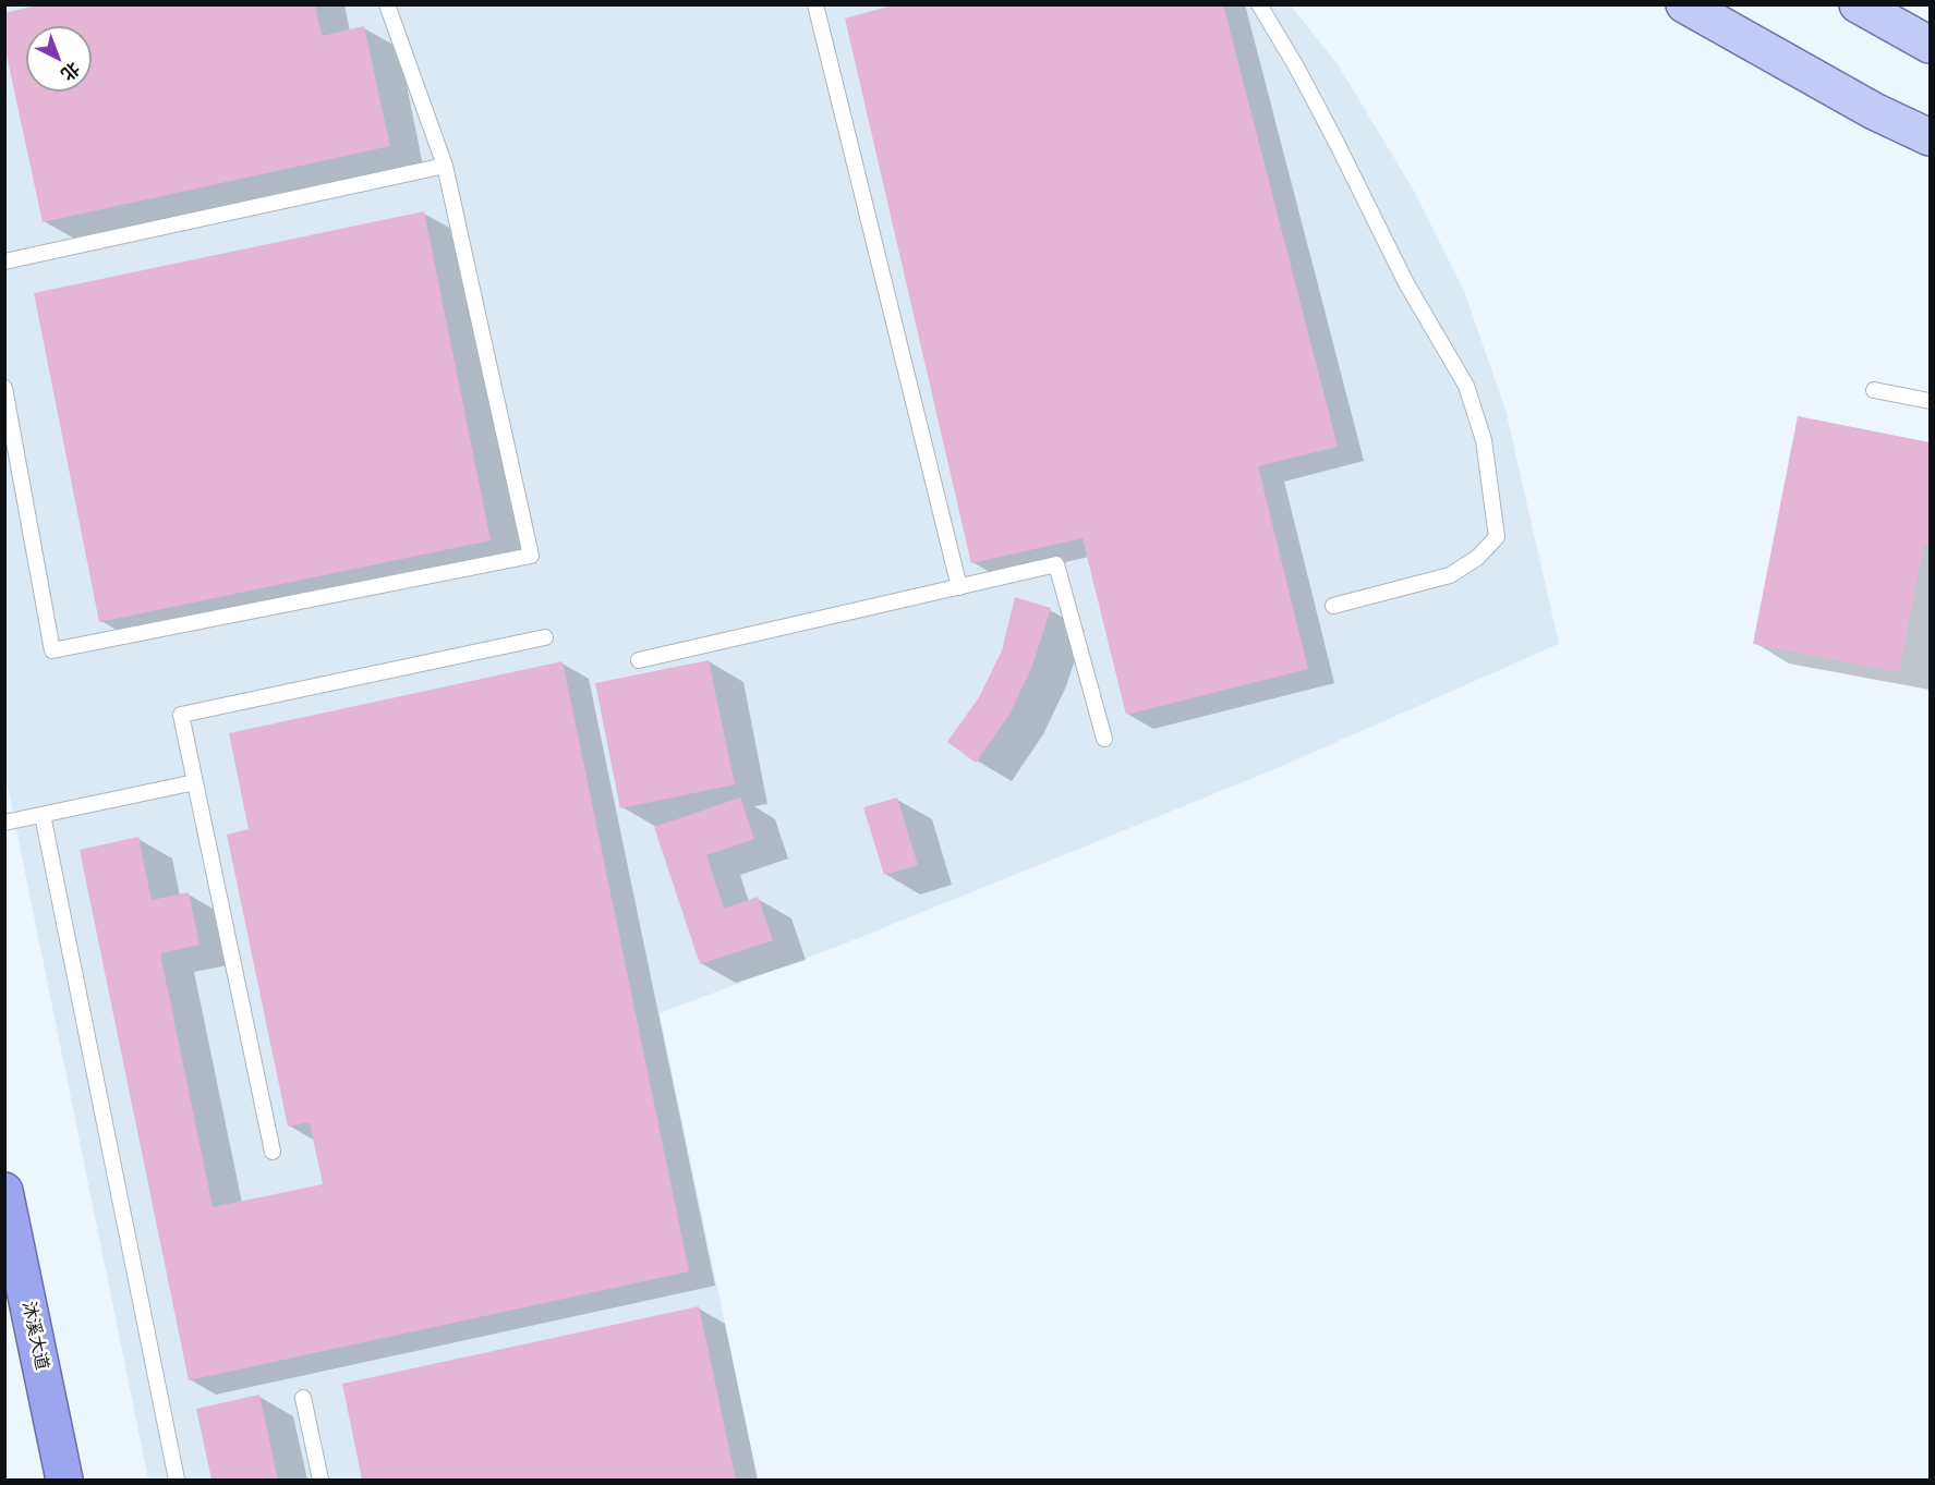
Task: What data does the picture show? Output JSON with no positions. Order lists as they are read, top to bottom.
{
  "streets": {
    "highway": ["沐溪大道"]
  },
  "north": "bottom right"
}
